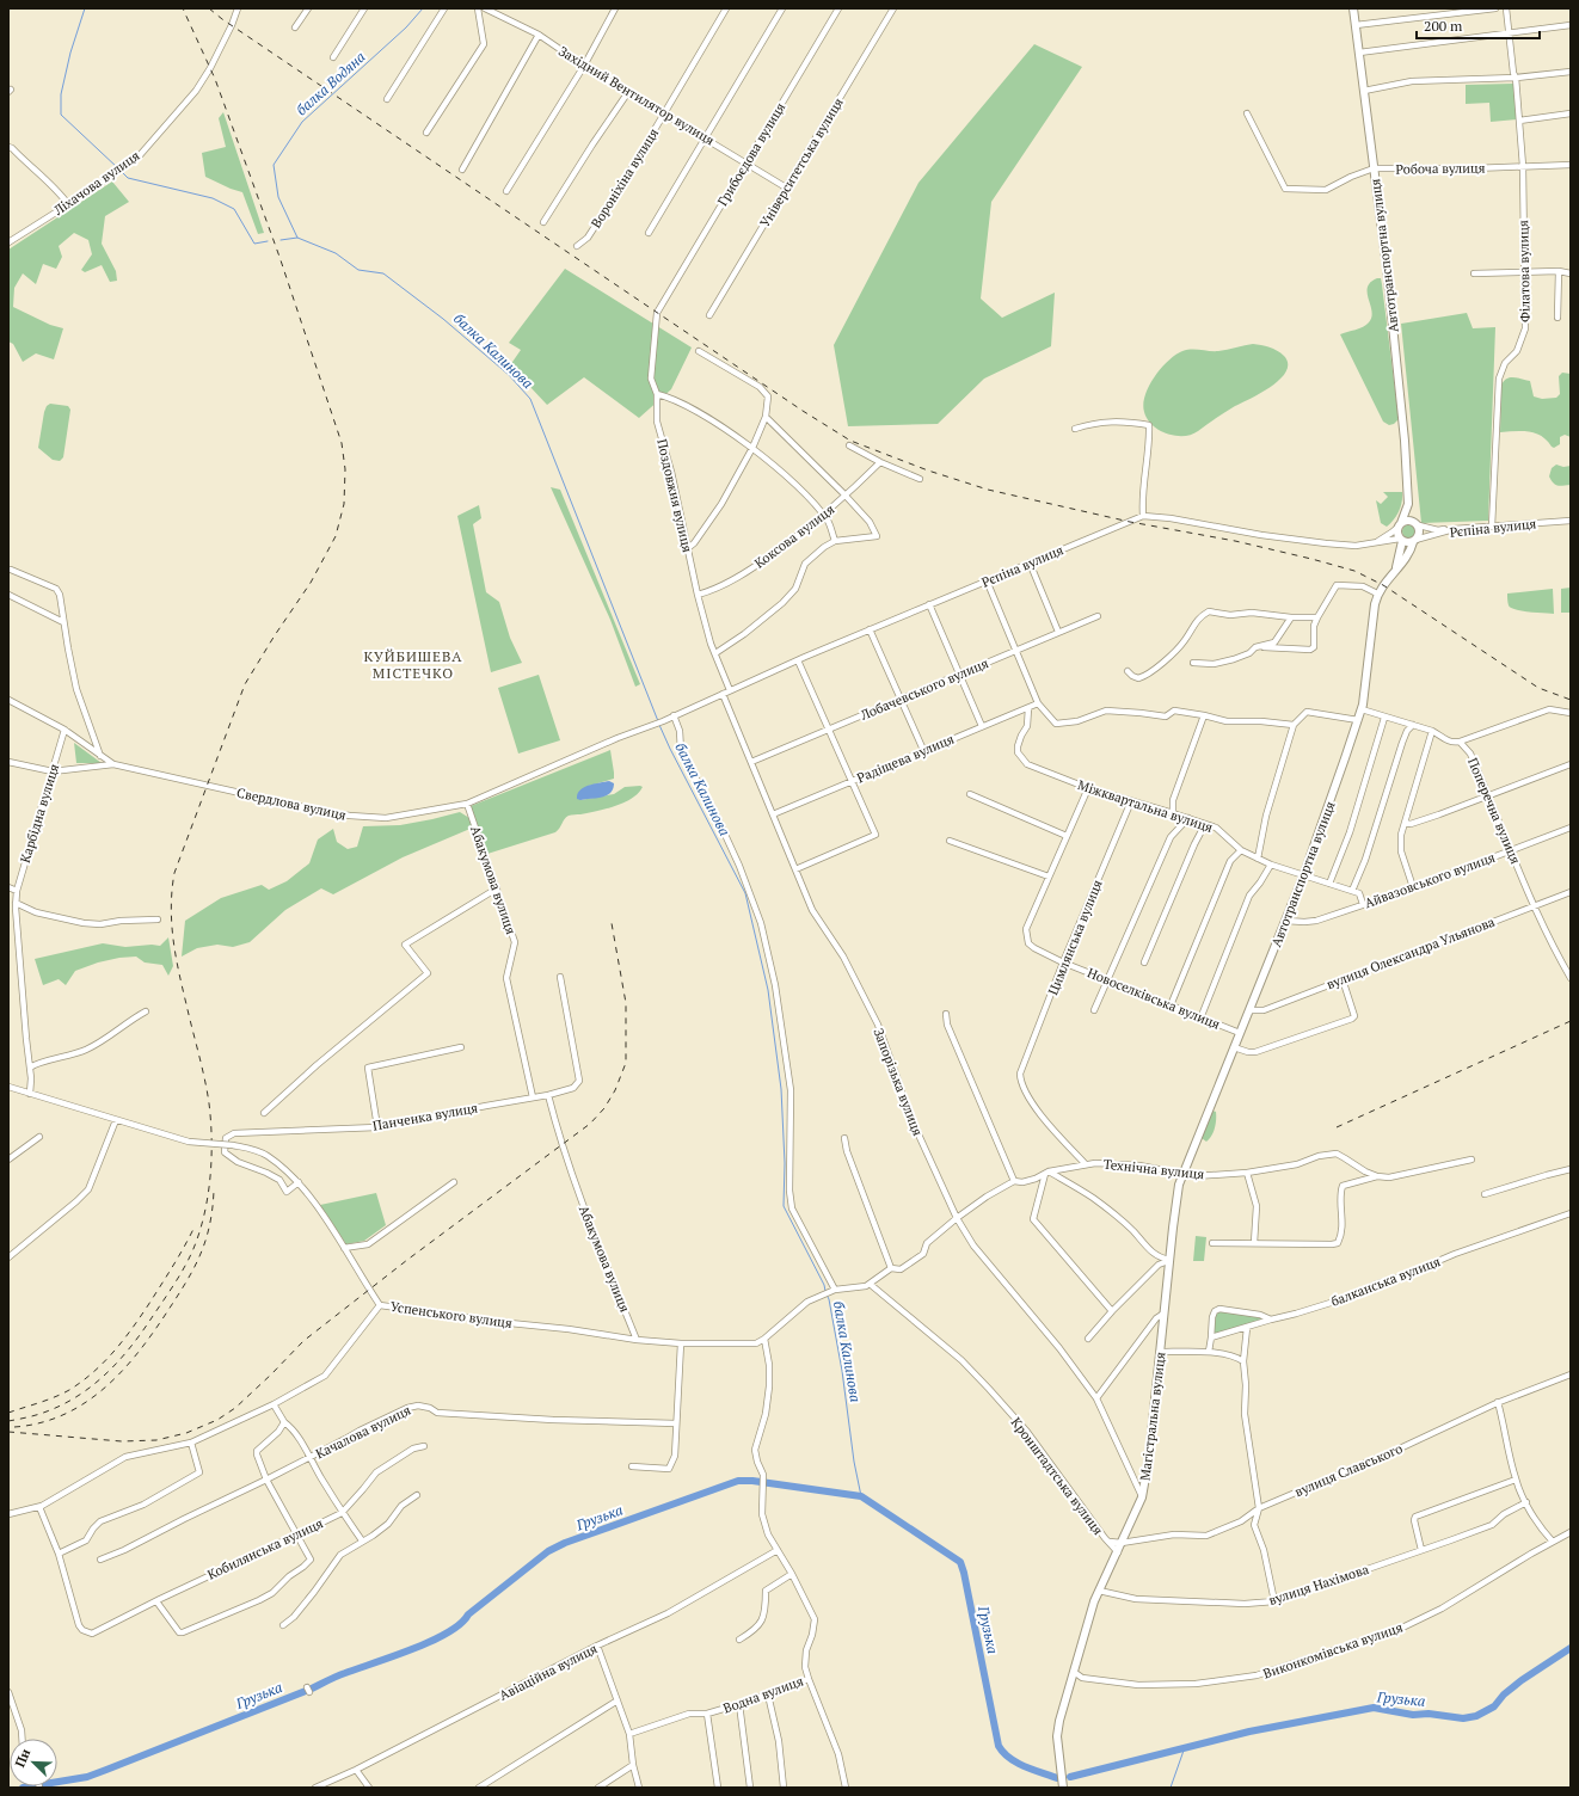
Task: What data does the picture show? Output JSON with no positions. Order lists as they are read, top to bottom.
{
  "streets": {
    "main road": ["Автотранспортна вулиця", "Магістральна вулиця"],
    "street": [
      "Західний Вентилятор вулиця",
      "Грибоєдова вулиця",
      "Університетська вулиця",
      "Робоча вулиця",
      "Вороніхіна вулиця",
      "Ліхачова вулиця",
      "Філатова вулиця",
      "Поздовжня вулиця",
      "Рєпіна вулиця",
      "Коксова вулиця",
      "Лобачевського вулиця",
      "Радіщева вулиця",
      "Свердлова вулиця",
      "Міжквартальна вулиця",
      "Поперечна вулиця",
      "Карбідна вулиця",
      "Абакумова вулиця",
      "Айвазовського вулиця",
      "Цимлянська вулиця",
      "вулиця Олександра Ульянова",
      "Новоселківська вулиця",
      "Запорізька вулиця",
      "Панченка вулиця",
      "Технічна вулиця",
      "балканська вулиця",
      "Успенського вулиця",
      "Качалова вулиця",
      "вулиця Славського",
      "Кронштадтська вулиця",
      "Кобилянська вулиця",
      "вулиця Нахімова",
      "Виконкомівська вулиця",
      "Авіаційна вулиця",
      "Водна вулиця"
    ]
  },
  "crossings": [
    ["Західний Вентилятор вулиця", "Грибоєдова вулиця"],
    ["Західний Вентилятор вулиця", "Університетська вулиця"],
    ["Західний Вентилятор вулиця", "Вороніхіна вулиця"],
    ["Грибоєдова вулиця", "Поздовжня вулиця"],
    ["Робоча вулиця", "Автотранспортна вулиця"],
    ["Робоча вулиця", "Філатова вулиця"],
    ["Автотранспортна вулиця", "Рєпіна вулиця"],
    ["Автотранспортна вулиця", "Міжквартальна вулиця"],
    ["Автотранспортна вулиця", "Айвазовського вулиця"],
    ["Автотранспортна вулиця", "вулиця Олександра Ульянова"],
    ["Автотранспортна вулиця", "Новоселківська вулиця"],
    ["Автотранспортна вулиця", "Технічна вулиця"],
    ["Автотранспортна вулиця", "Магістральна вулиця"],
    ["Філатова вулиця", "Рєпіна вулиця"],
    ["Поздовжня вулиця", "Рєпіна вулиця"],
    ["Поздовжня вулиця", "Коксова вулиця"],
    ["Рєпіна вулиця", "Свердлова вулиця"],
    ["Рєпіна вулиця", "Запорізька вулиця"],
    ["Лобачевського вулиця", "Запорізька вулиця"],
    ["Радіщева вулиця", "Міжквартальна вулиця"],
    ["Радіщева вулиця", "Запорізька вулиця"],
    ["Свердлова вулиця", "Карбідна вулиця"],
    ["Свердлова вулиця", "Абакумова вулиця"],
    ["Міжквартальна вулиця", "Цимлянська вулиця"],
    ["Поперечна вулиця", "Айвазовського вулиця"],
    ["Поперечна вулиця", "вулиця Олександра Ульянова"],
    ["Абакумова вулиця", "Панченка вулиця"],
    ["Абакумова вулиця", "Успенського вулиця"],
    ["Цимлянська вулиця", "Новоселківська вулиця"],
    ["Цимлянська вулиця", "Технічна вулиця"],
    ["Запорізька вулиця", "Технічна вулиця"],
    ["Запорізька вулиця", "Магістральна вулиця"],
    ["Технічна вулиця", "Успенського вулиця"],
    ["Технічна вулиця", "Магістральна вулиця"],
    ["Технічна вулиця", "Кронштадтська вулиця"],
    ["Успенського вулиця", "Кронштадтська вулиця"],
    ["Успенського вулиця", "Водна вулиця"],
    ["Магістральна вулиця", "вулиця Славського"],
    ["Магістральна вулиця", "Кронштадтська вулиця"],
    ["Магістральна вулиця", "вулиця Нахімова"],
    ["Магістральна вулиця", "Виконкомівська вулиця"],
    ["вулиця Славського", "Кронштадтська вулиця"],
    ["Авіаційна вулиця", "Водна вулиця"]
  ],
  "districts": ["КУЙБИШЕВА МІСТЕЧКО"],
  "water": ["балка Водяна", "балка Калинова", "Грузька"],
  "scale_bar": "200 m",
  "north": "top left"
}
